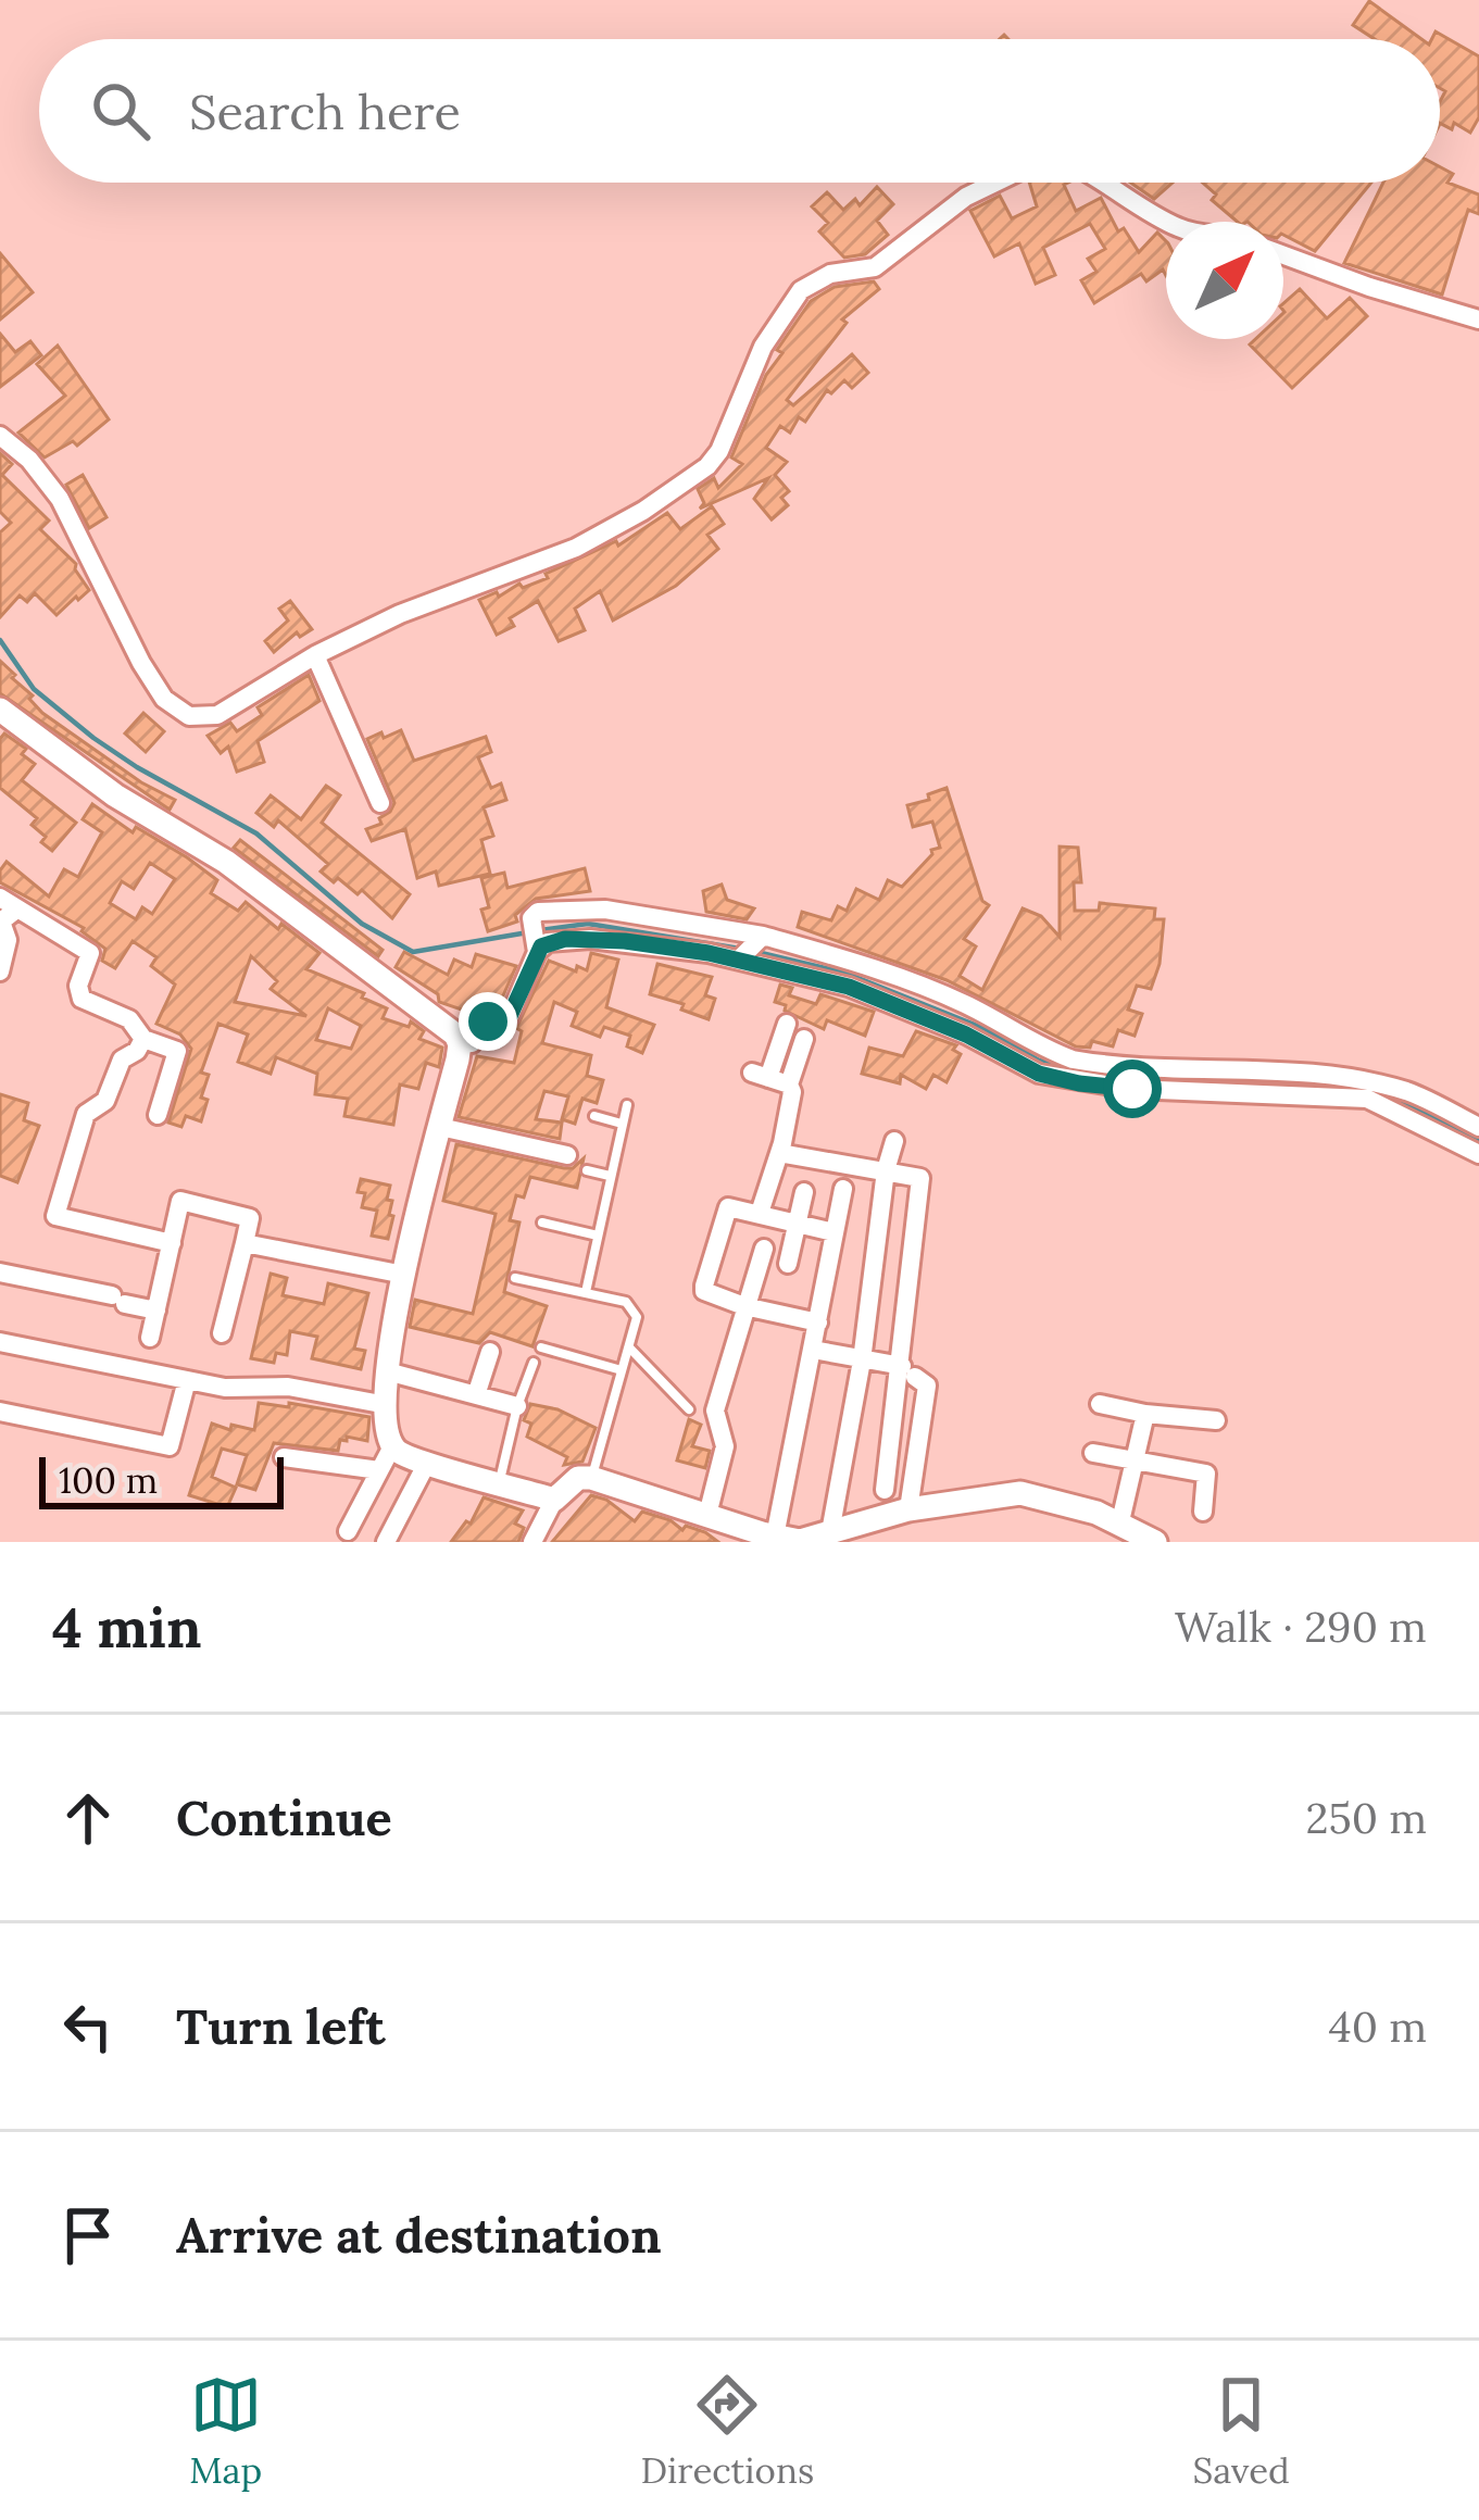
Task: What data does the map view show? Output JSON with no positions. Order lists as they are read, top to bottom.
{
  "scale_bar": "100 m",
  "north": "top right",
  "page": {
    "search": "Search here",
    "scale": "100 m",
    "heading": ["4 min", "Walk · 290 m"],
    "list": [
      ["Continue", "250 m"],
      ["Turn left", "40 m"],
      "Arrive at destination"
    ],
    "nav": ["Map", "Directions", "Saved"]
  }
}
